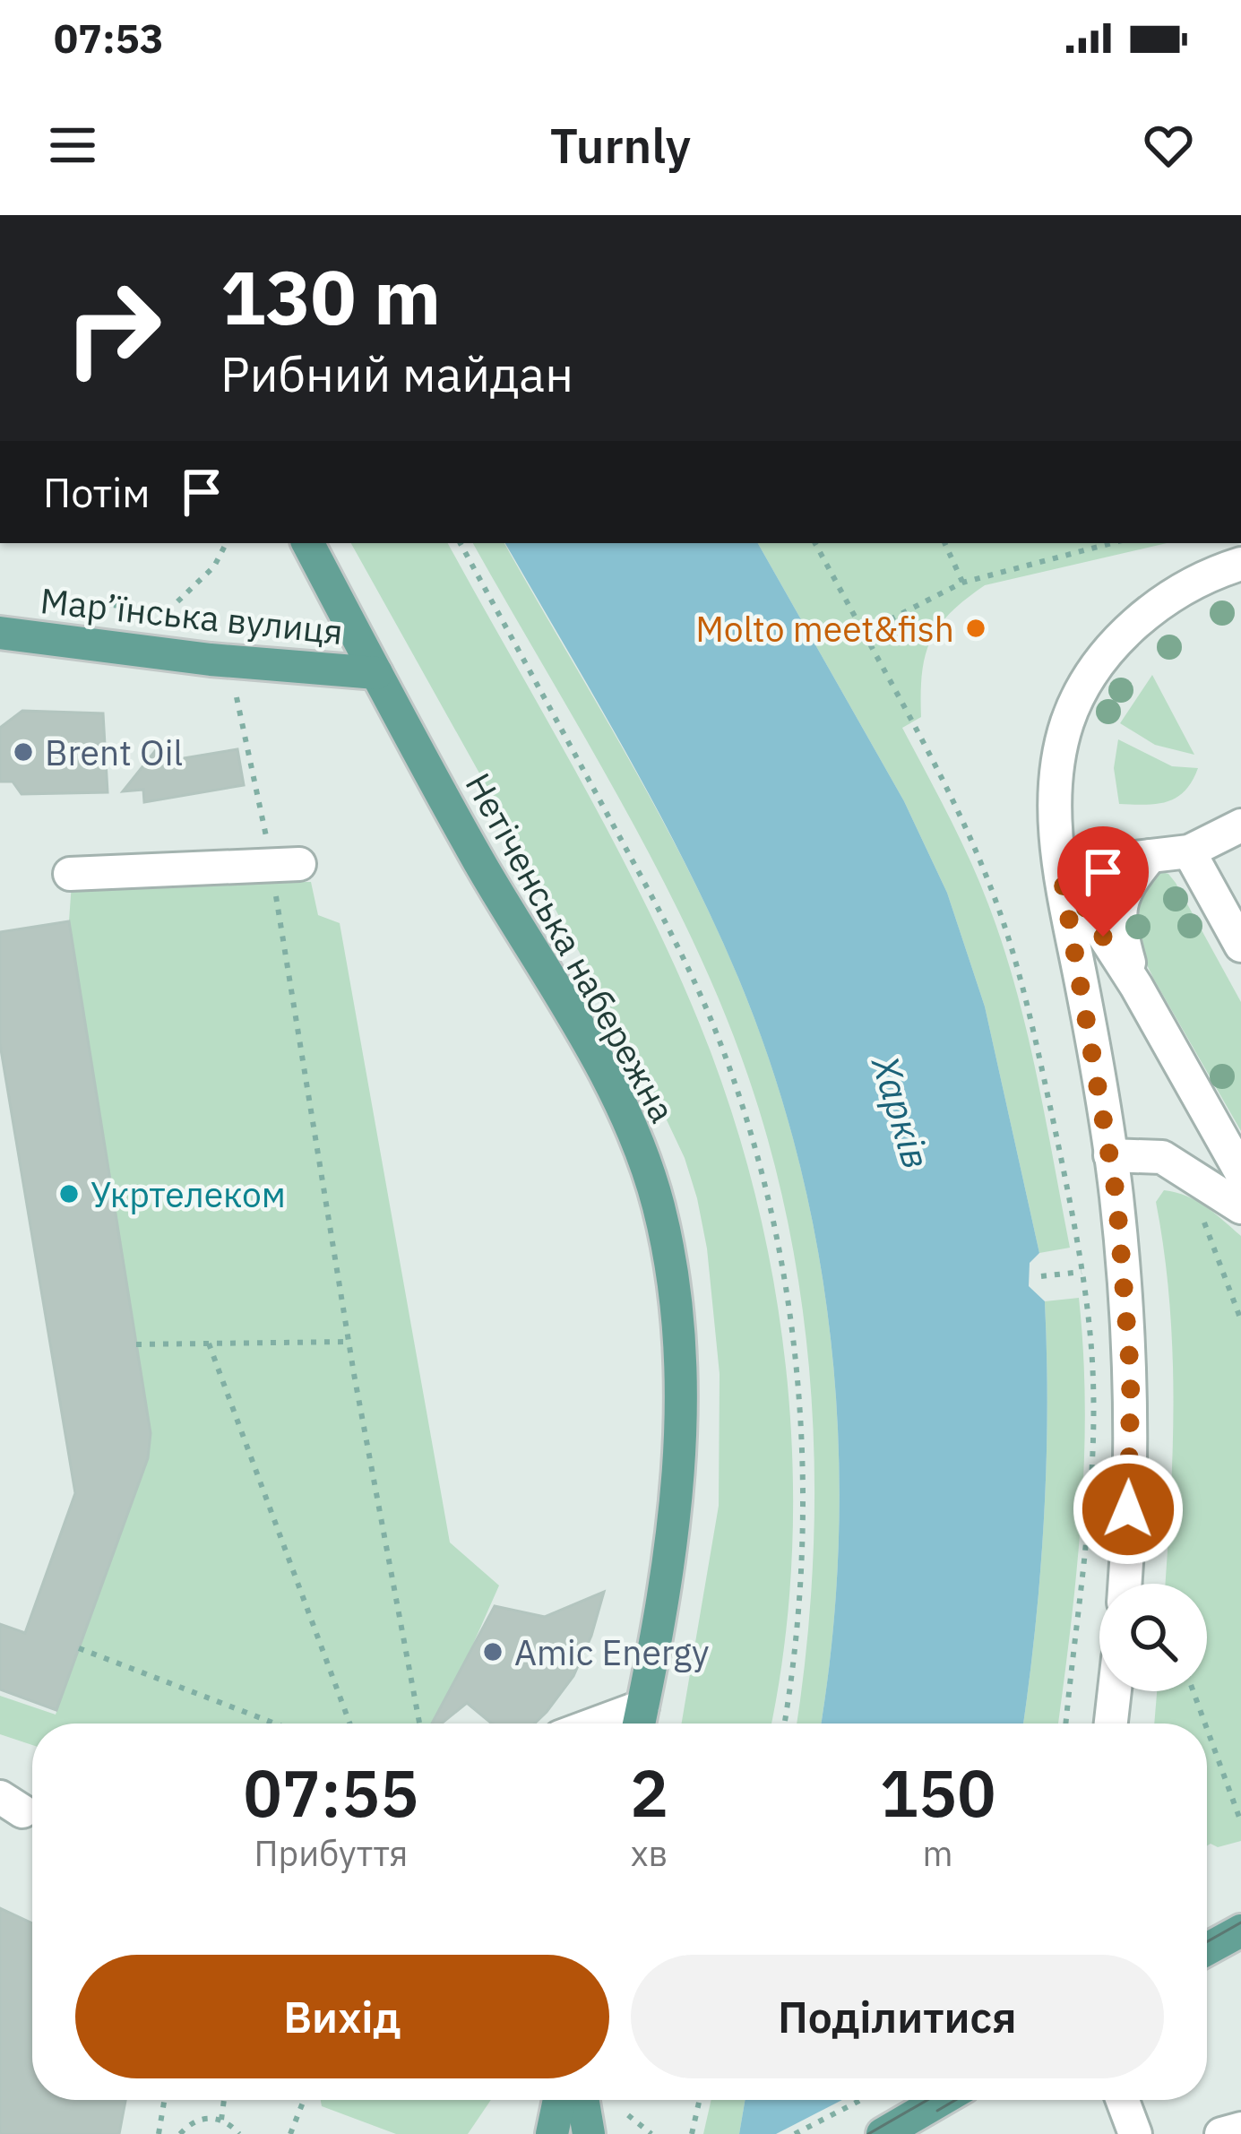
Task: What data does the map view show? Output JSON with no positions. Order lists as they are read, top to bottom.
{
  "streets": {
    "main road": ["Мар’їнська вулиця", "Нетіченська набережна"]
  },
  "crossings": [
    ["Мар’їнська вулиця", "Нетіченська набережна"]
  ],
  "water": ["Харків"],
  "places": [
    "Molto meet&fish",
    "Brent Oil",
    "Укртелеком",
    "Amic Energy"
  ],
  "page": {
    "status": "07:53",
    "header": "Turnly",
    "turn": ["130 m", "Рибний майдан"],
    "then": "Потім",
    "eta": [
      "07:55",
      "Прибуття",
      "2",
      "хв",
      "150",
      "m"
    ],
    "buttons": ["Вихід", "Поділитися"]
  }
}
